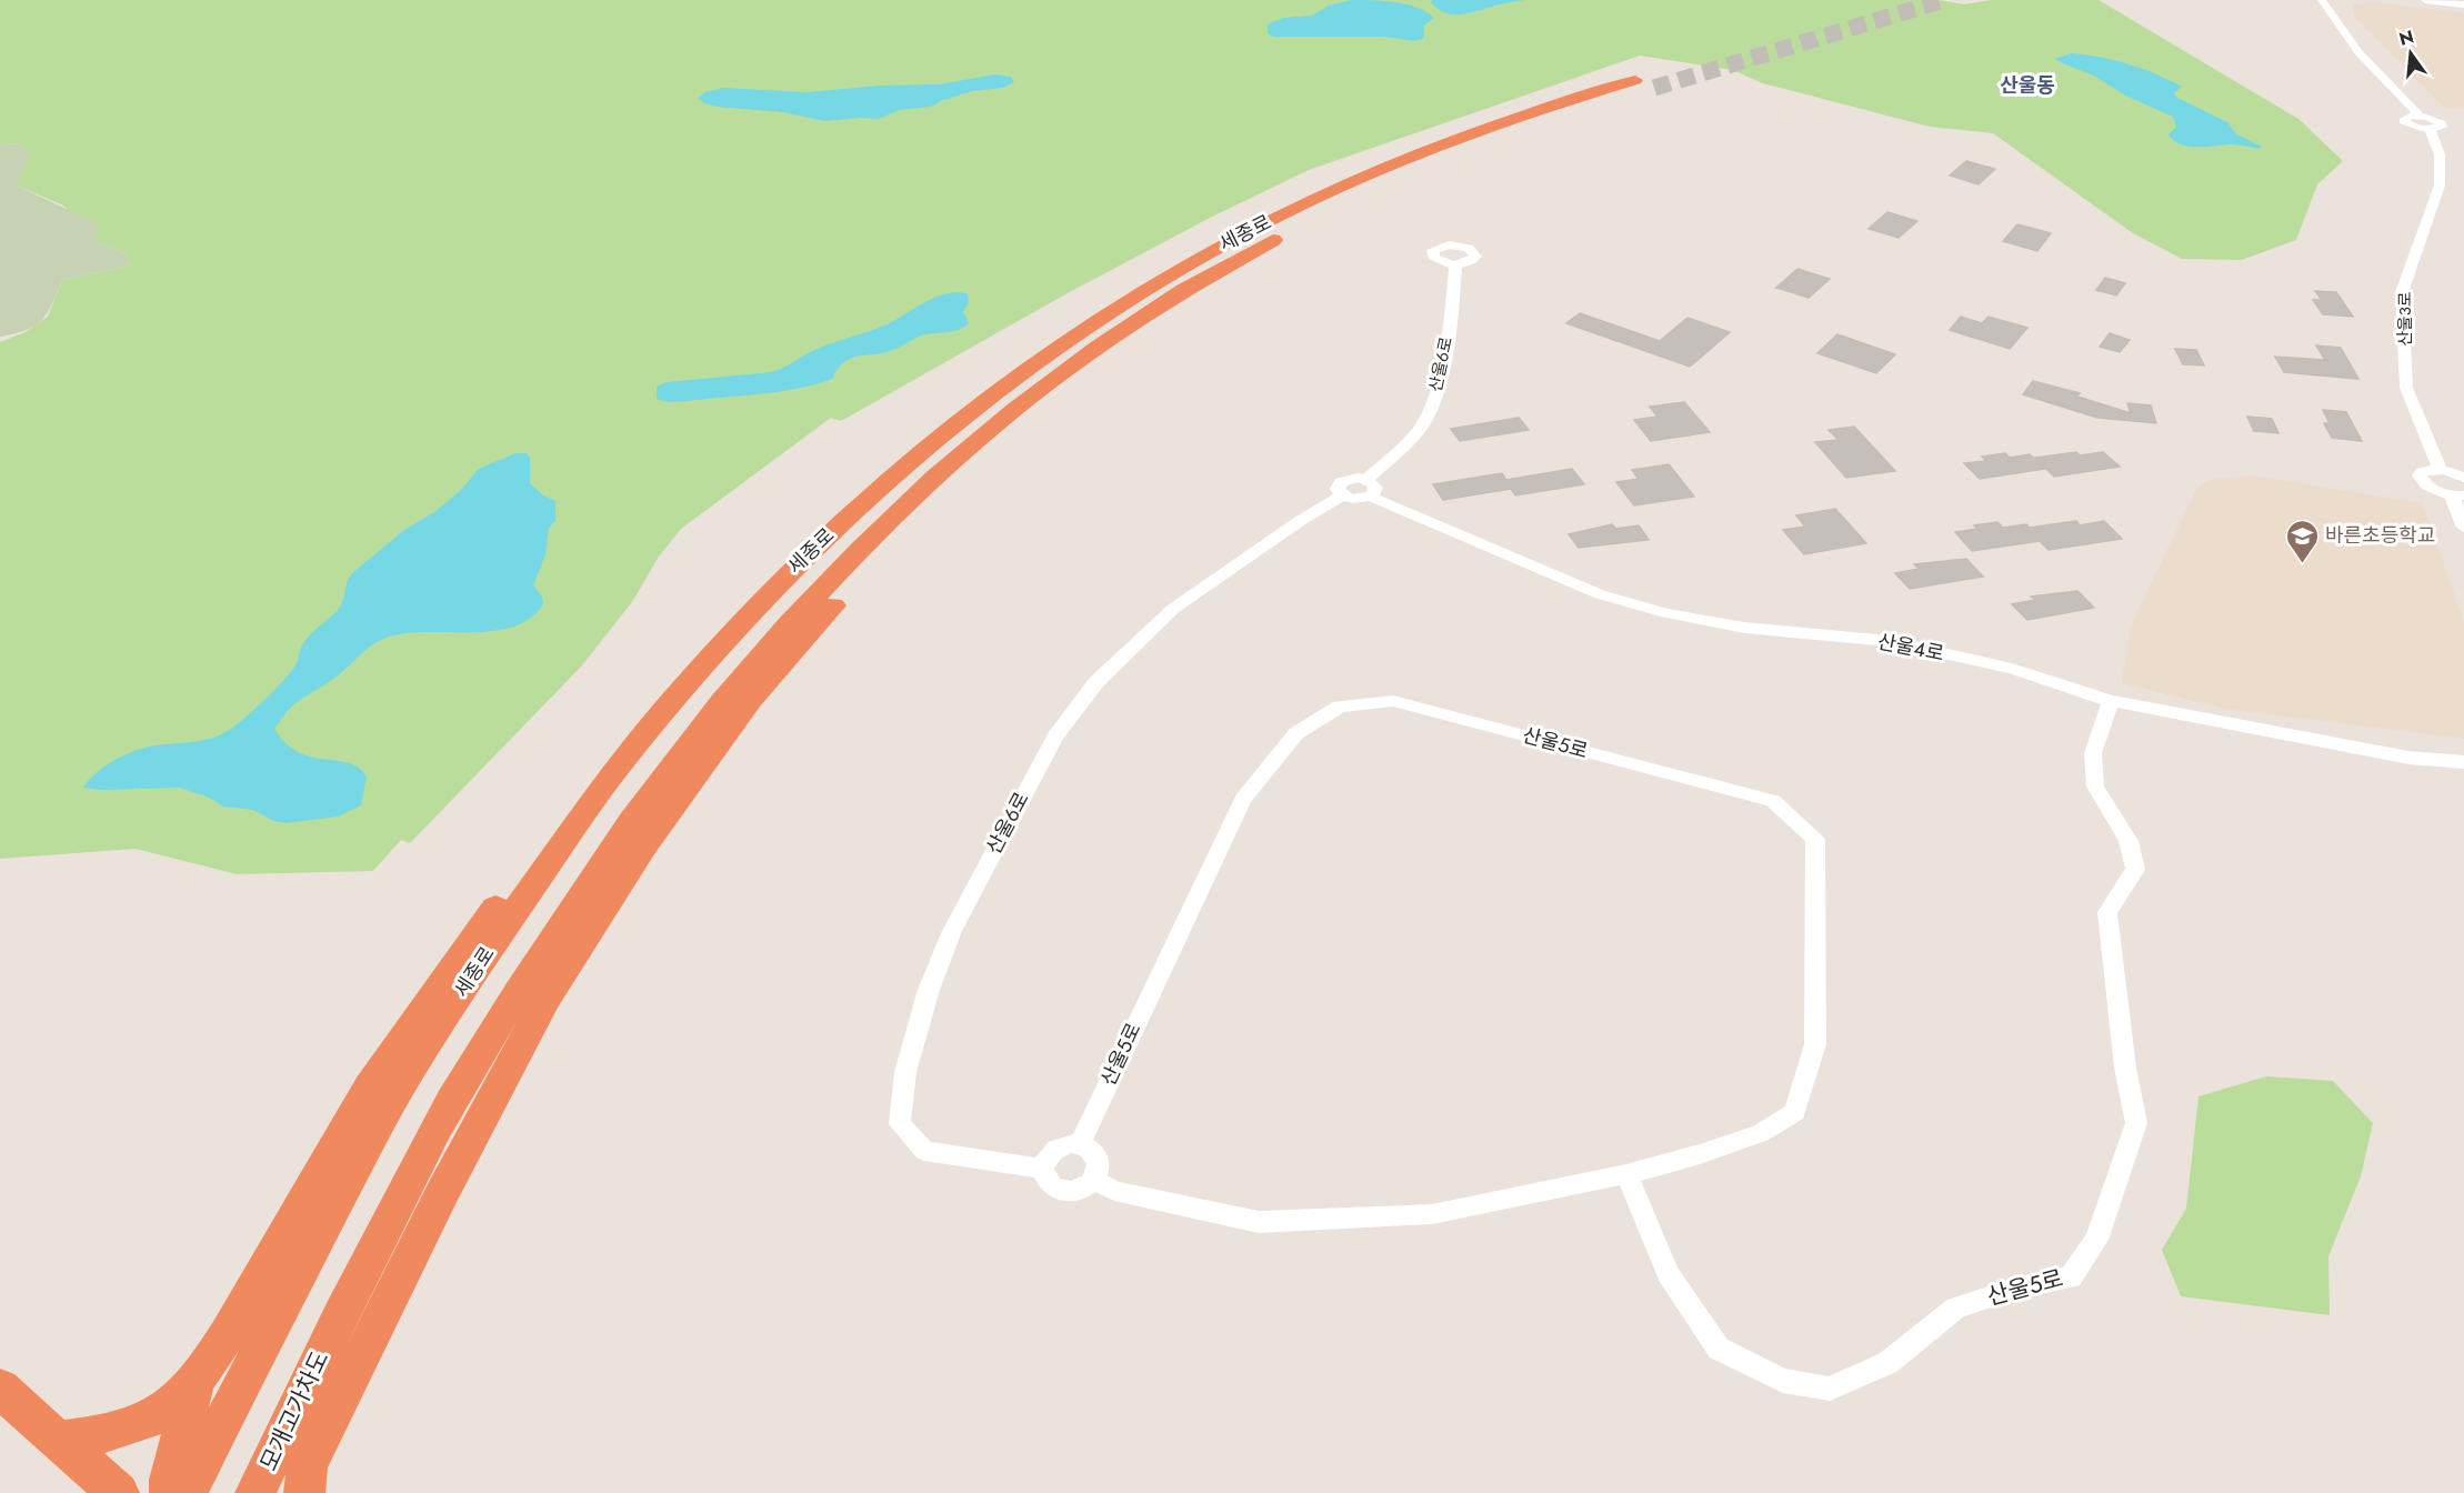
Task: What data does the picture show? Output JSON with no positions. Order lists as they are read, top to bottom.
{
  "streets": {
    "highway": ["세종로", "모개고가차도"],
    "street": [
      "산울3로",
      "산울6로",
      "산울4로",
      "산울5로"
    ]
  },
  "crossings": [
    ["세종로", "모개고가차도"],
    ["산울6로", "산울4로"],
    ["산울6로", "산울5로"],
    ["산울4로", "산울5로"]
  ],
  "districts": ["산울동"],
  "places": {
    "school or university": ["바른초등학교"]
  },
  "north": "top"
}
